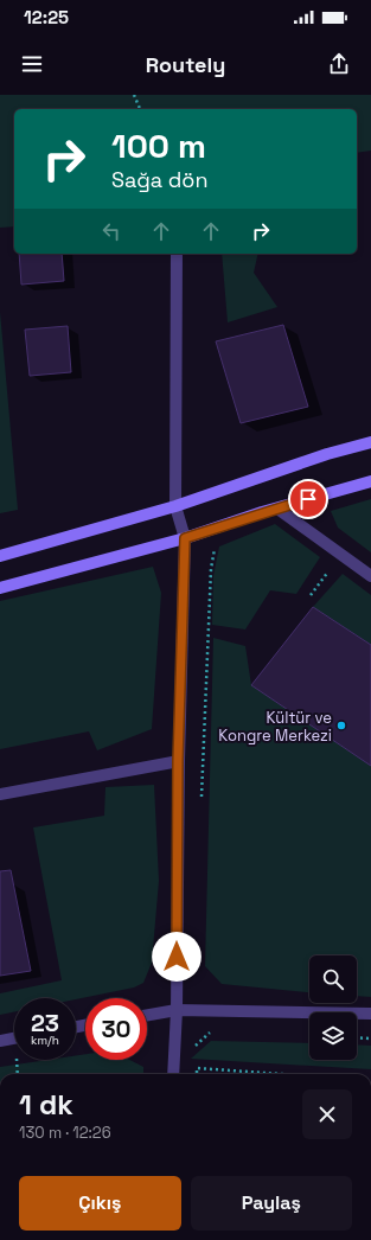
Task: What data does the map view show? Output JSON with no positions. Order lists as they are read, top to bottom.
{
  "places": ["Kültür ve Kongre Merkezi"],
  "page": {
    "status": "12:25",
    "header": "Routely",
    "turn": ["100 m", "Sağa dön"],
    "speed": "23 km/h",
    "limit": "30",
    "heading": ["1 dk", "130 m · 12:26"],
    "buttons": ["Çıkış", "Paylaş"]
  }
}
